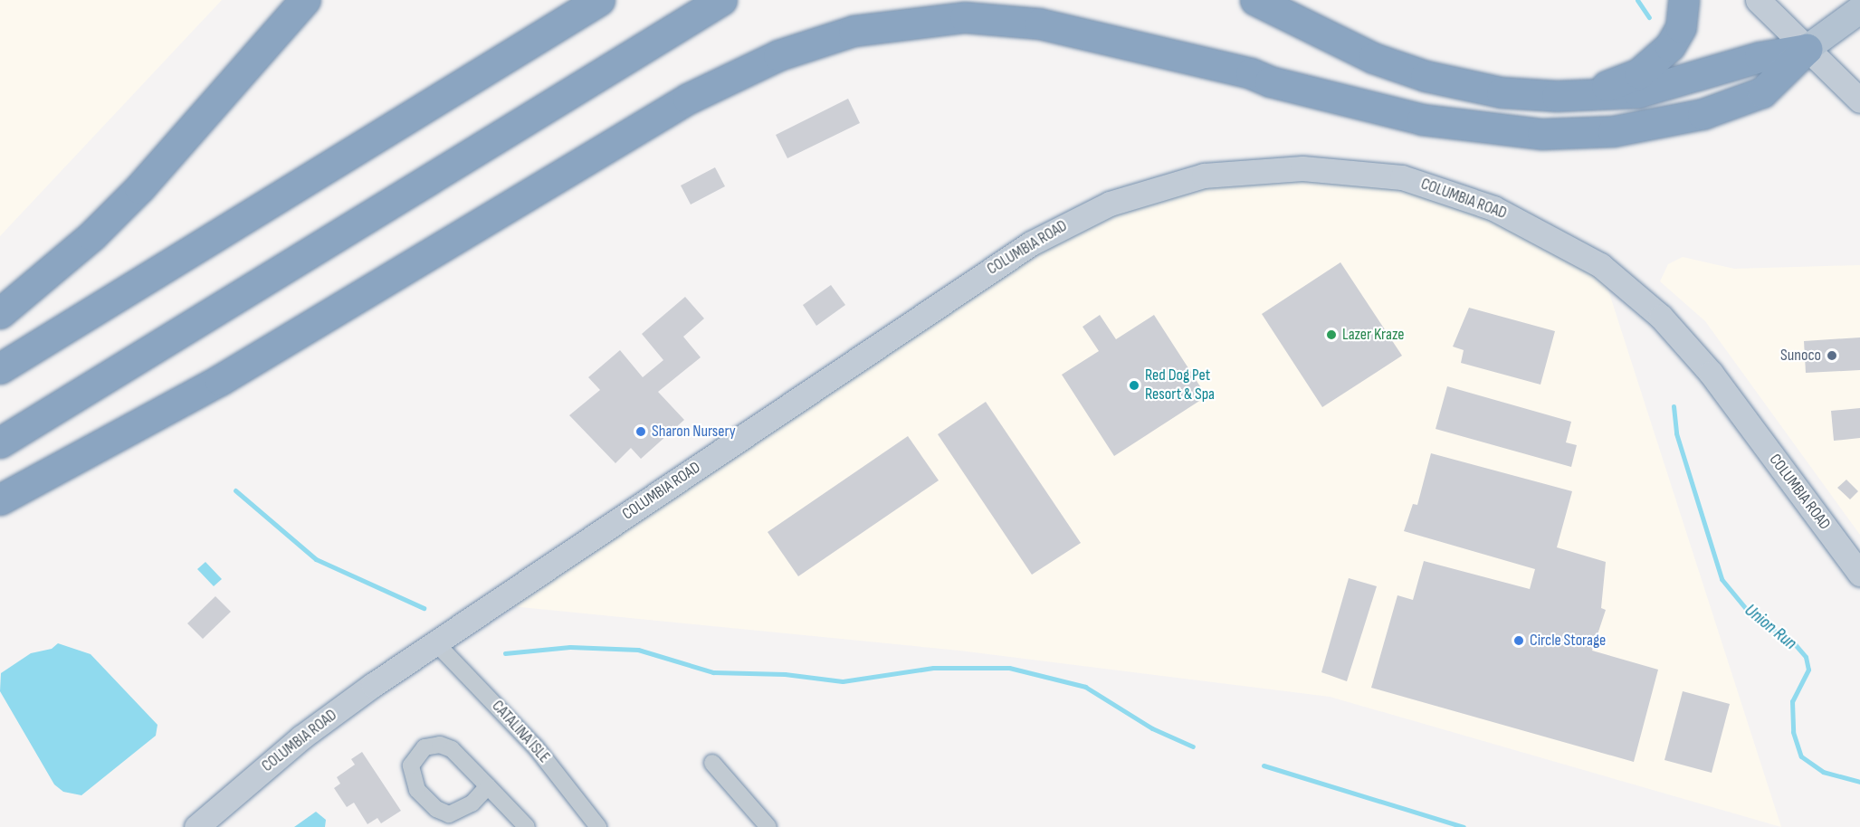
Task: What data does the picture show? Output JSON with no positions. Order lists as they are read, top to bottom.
{
  "streets": {
    "street": ["COLUMBIA ROAD", "CATALINA ISLE"]
  },
  "crossings": [
    ["COLUMBIA ROAD", "CATALINA ISLE"]
  ],
  "water": ["Union Run"],
  "places": [
    "Lazer Kraze",
    "Sunoco",
    "Red Dog Pet Resort & Spa",
    "Sharon Nursery",
    "Circle Storage"
  ]
}
